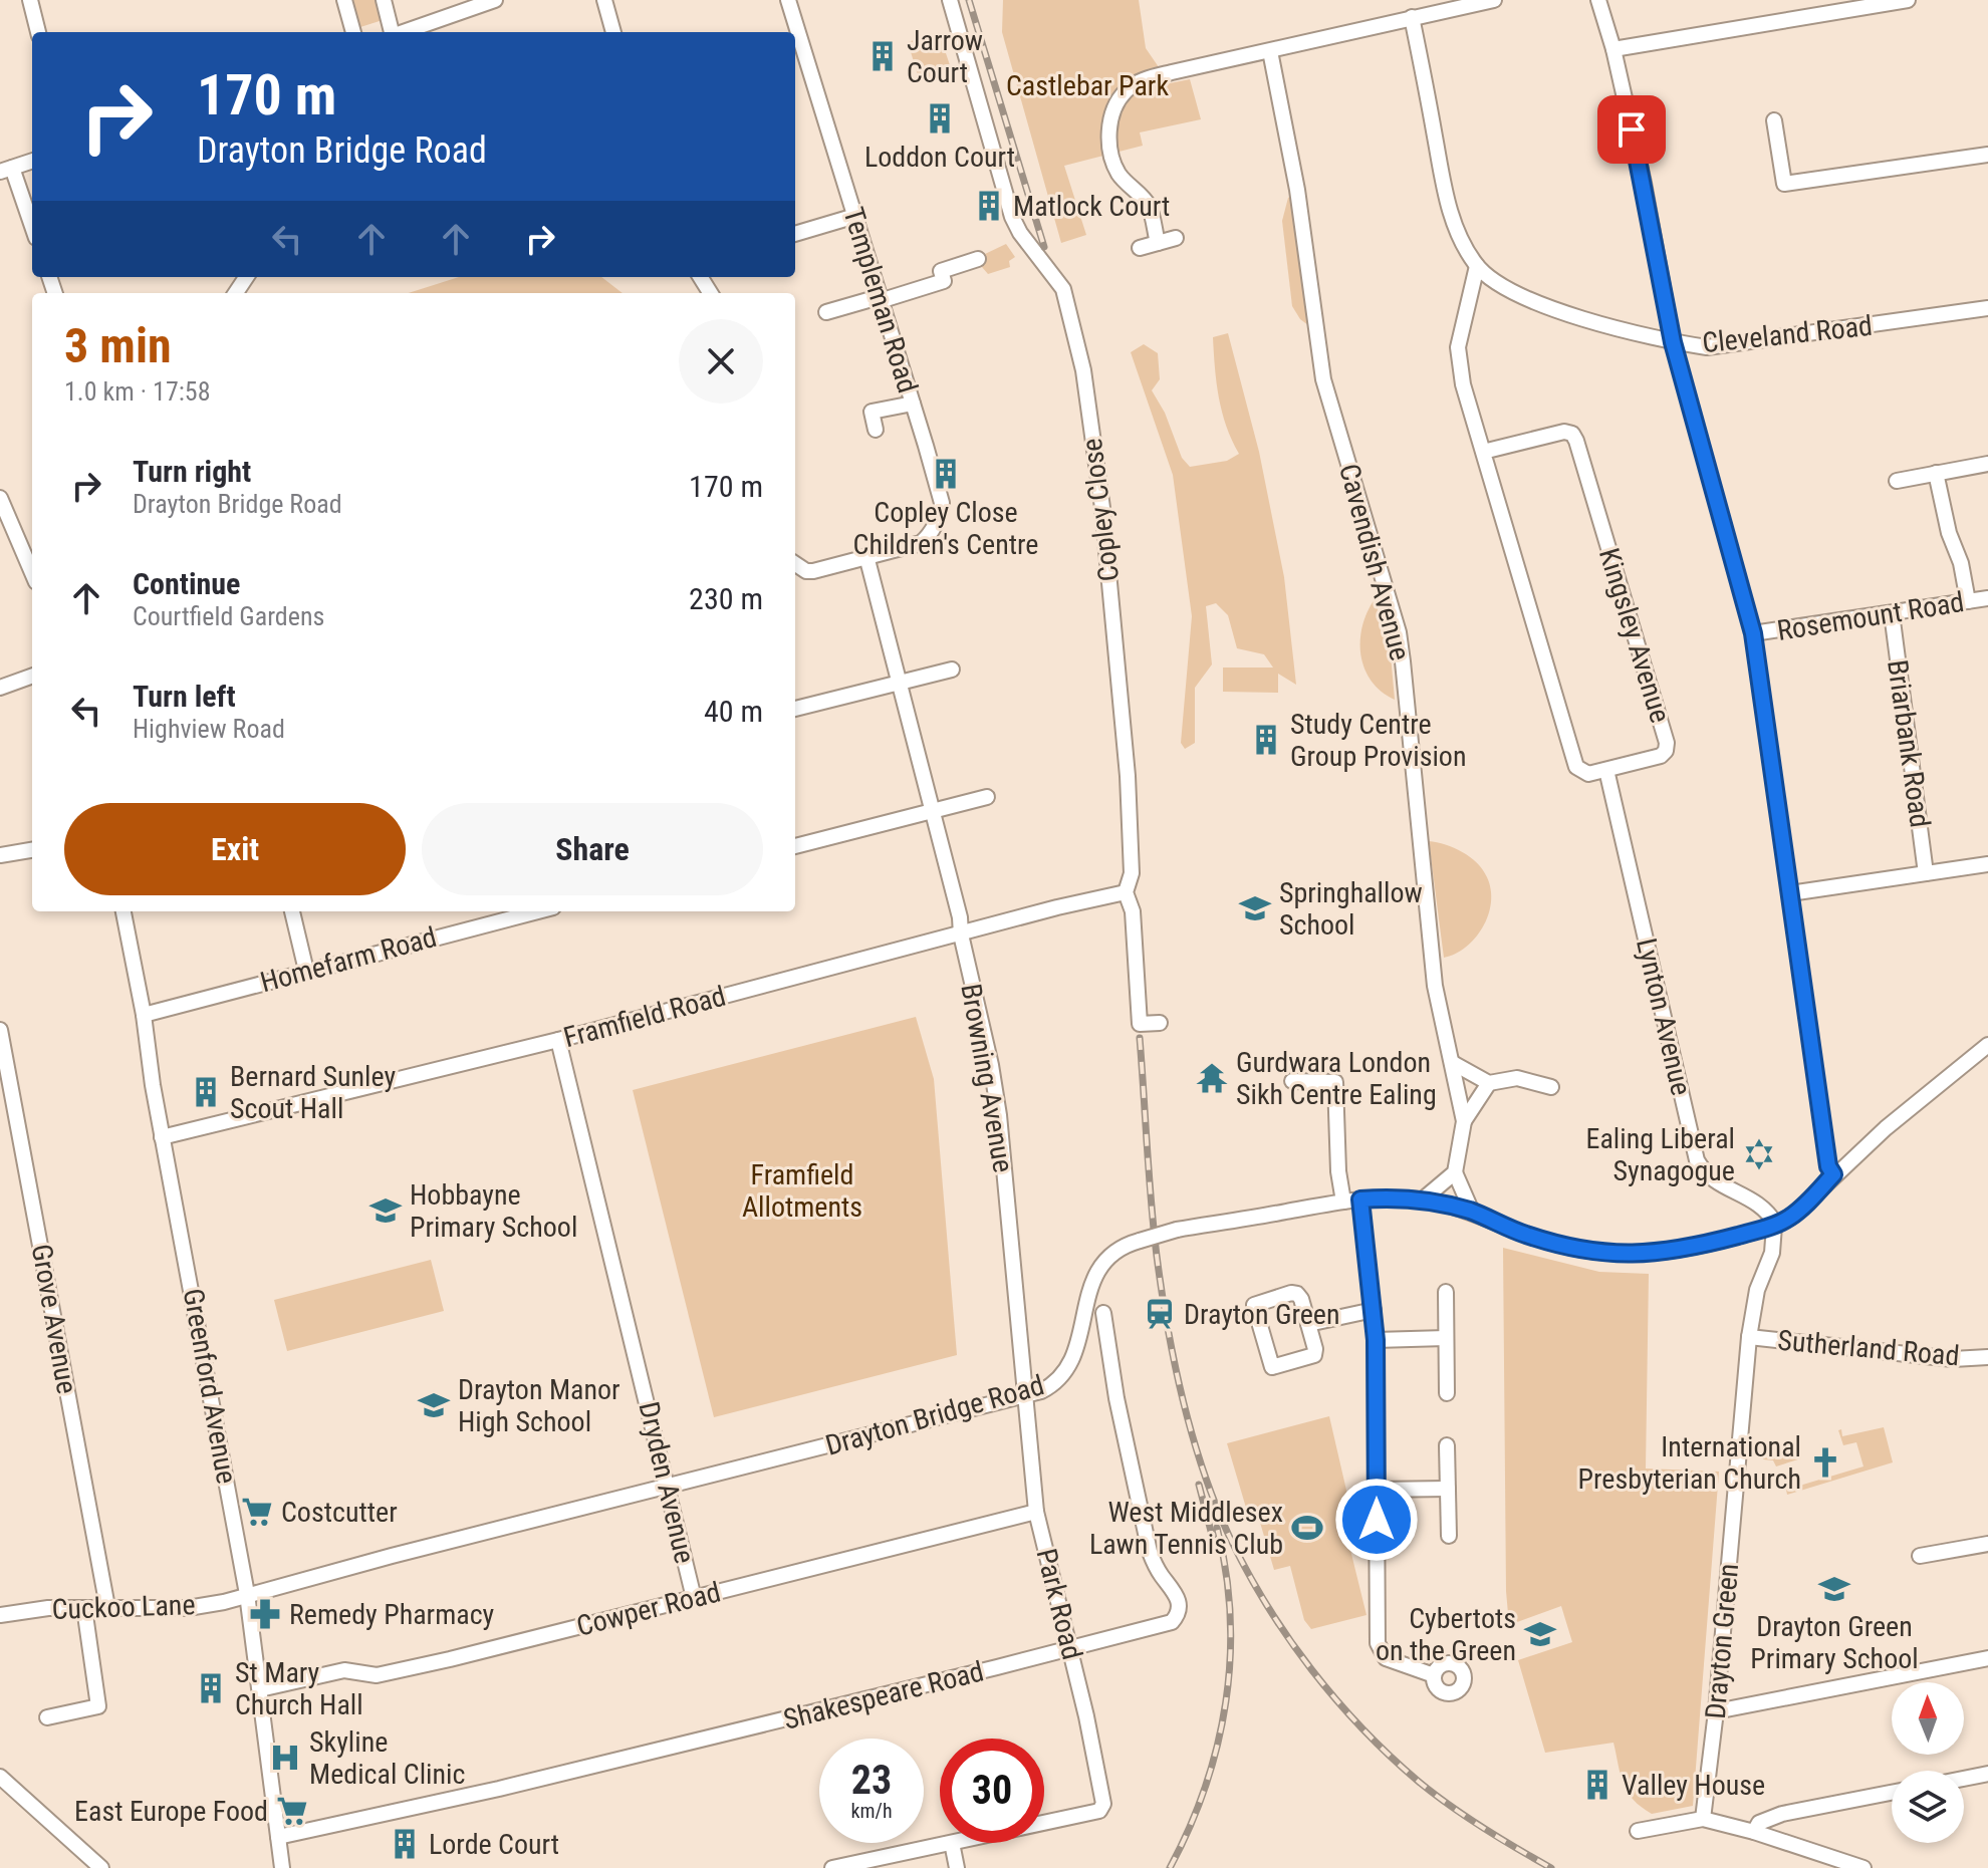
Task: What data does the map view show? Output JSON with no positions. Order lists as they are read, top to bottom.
{
  "streets": {
    "street": [
      "Templeman Road",
      "Cleveland Road",
      "Copley Close",
      "Cavendish Avenue",
      "Rosemount Road",
      "Kingsley Avenue",
      "Briarbank Road",
      "Homefarm Road",
      "Framfield Road",
      "Lynton Avenue",
      "Browning Avenue",
      "Grove Avenue",
      "Sutherland Road",
      "Greenford Avenue",
      "Drayton Bridge Road",
      "Dryden Avenue",
      "Park Road",
      "Cuckoo Lane",
      "Cowper Road",
      "Drayton Green",
      "Shakespeare Road"
    ]
  },
  "crossings": [
    ["Templeman Road", "Browning Avenue"],
    ["Copley Close", "Framfield Road"],
    ["Rosemount Road", "Briarbank Road"],
    ["Kingsley Avenue", "Lynton Avenue"],
    ["Homefarm Road", "Greenford Avenue"],
    ["Framfield Road", "Browning Avenue"],
    ["Framfield Road", "Greenford Avenue"],
    ["Framfield Road", "Dryden Avenue"],
    ["Lynton Avenue", "Drayton Bridge Road"],
    ["Lynton Avenue", "Drayton Green"],
    ["Browning Avenue", "Drayton Bridge Road"],
    ["Browning Avenue", "Park Road"],
    ["Grove Avenue", "Cuckoo Lane"],
    ["Sutherland Road", "Drayton Green"],
    ["Greenford Avenue", "Drayton Bridge Road"],
    ["Greenford Avenue", "Cuckoo Lane"],
    ["Greenford Avenue", "Cowper Road"],
    ["Greenford Avenue", "Shakespeare Road"],
    ["Drayton Bridge Road", "Dryden Avenue"],
    ["Drayton Bridge Road", "Park Road"],
    ["Drayton Bridge Road", "Cuckoo Lane"],
    ["Drayton Bridge Road", "Drayton Green"],
    ["Dryden Avenue", "Cowper Road"],
    ["Park Road", "Cowper Road"],
    ["Park Road", "Shakespeare Road"]
  ],
  "parks": ["Castlebar Park", "Framfield Allotments"],
  "places": {
    "building": [
      "Jarrow Court",
      "Loddon Court",
      "Matlock Court",
      "Copley Close Children's Centre",
      "Study Centre Group Provision",
      "Bernard Sunley Scout Hall",
      "St Mary Church Hall",
      "Valley House",
      "Lorde Court"
    ],
    "school or university": [
      "Springhallow School",
      "Hobbayne Primary School",
      "Drayton Manor High School",
      "Drayton Green Primary School",
      "Cybertots on the Green"
    ],
    "temple": ["Gurdwara London Sikh Centre Ealing"],
    "synagogue": ["Ealing Liberal Synagogue"],
    "station": ["Drayton Green"],
    "church": ["International Presbyterian Church"],
    "supermarket": ["Costcutter", "East Europe Food"],
    "sports": ["West Middlesex Lawn Tennis Club"],
    "pharmacy": ["Remedy Pharmacy"],
    "hospital": ["Skyline Medical Clinic"]
  },
  "north": "top",
  "page": {
    "turn": ["170 m", "Drayton Bridge Road"],
    "heading": ["3 min", "1.0 km · 17:58"],
    "list": [
      {
        "name": "Turn right",
        "note": "Drayton Bridge Road",
        "value": "170 m"
      },
      {
        "name": "Continue",
        "note": "Courtfield Gardens",
        "value": "230 m"
      },
      {
        "name": "Turn left",
        "note": "Highview Road",
        "value": "40 m"
      }
    ],
    "buttons": ["Exit", "Share"],
    "speed": "23 km/h",
    "limit": "30"
  }
}
